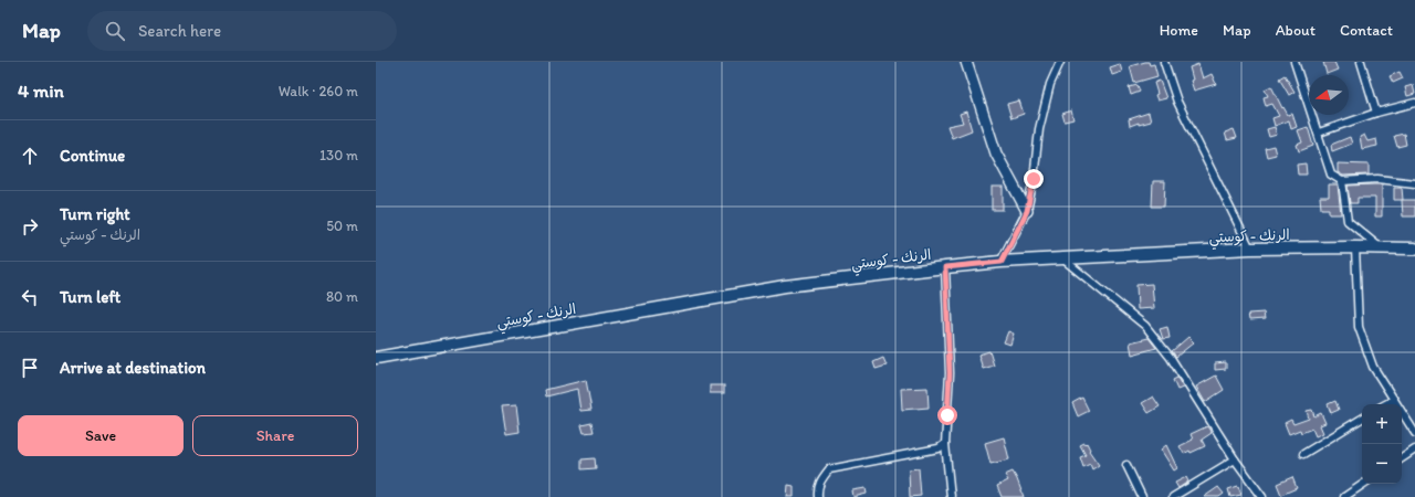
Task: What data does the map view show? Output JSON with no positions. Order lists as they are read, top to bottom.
{
  "streets": {
    "main road": ["الرنك - كوستي"]
  },
  "north": "left",
  "page": {
    "header": "Map",
    "search": "Search here",
    "nav": [
      "Home",
      "Map",
      "About",
      "Contact"
    ],
    "heading": ["4 min", "Walk · 260 m"],
    "list": [
      ["Continue", "130 m"],
      ["Turn right", "الرنك - كوستي", "50 m"],
      ["Turn left", "80 m"],
      "Arrive at destination"
    ],
    "buttons": ["Save", "Share"],
    "map_buttons": ["+", "−"]
  }
}
